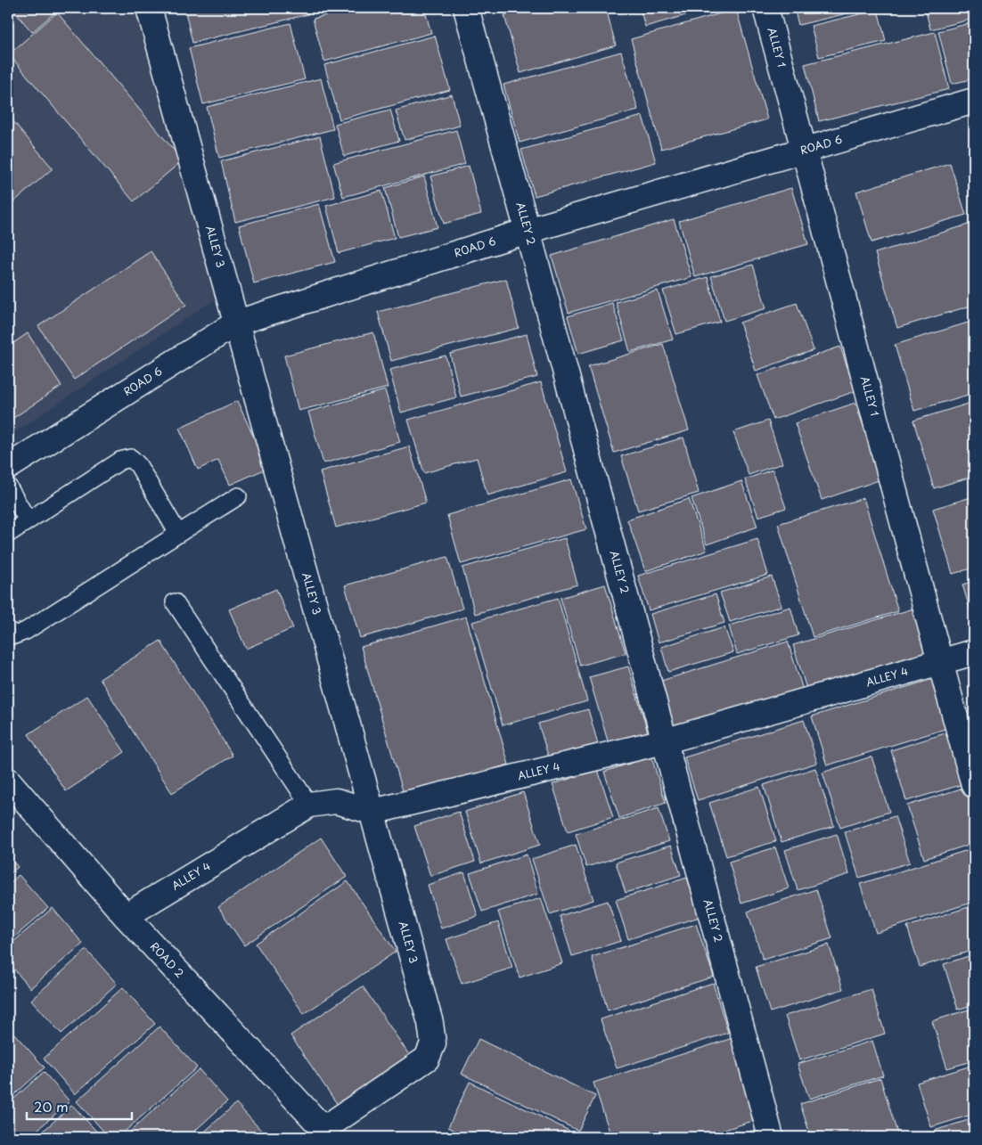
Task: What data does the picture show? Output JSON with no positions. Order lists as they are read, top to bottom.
{
  "streets": {
    "street": [
      "ALLEY 1",
      "ROAD 6",
      "ALLEY 2",
      "ALLEY 3",
      "ALLEY 4",
      "ROAD 2"
    ]
  },
  "crossings": [
    ["ALLEY 1", "ROAD 6"],
    ["ALLEY 1", "ALLEY 4"],
    ["ROAD 6", "ALLEY 2"],
    ["ROAD 6", "ALLEY 3"],
    ["ALLEY 2", "ALLEY 4"],
    ["ALLEY 3", "ALLEY 4"],
    ["ALLEY 3", "ROAD 2"],
    ["ALLEY 4", "ROAD 2"]
  ],
  "scale_bar": "20 m"
}
